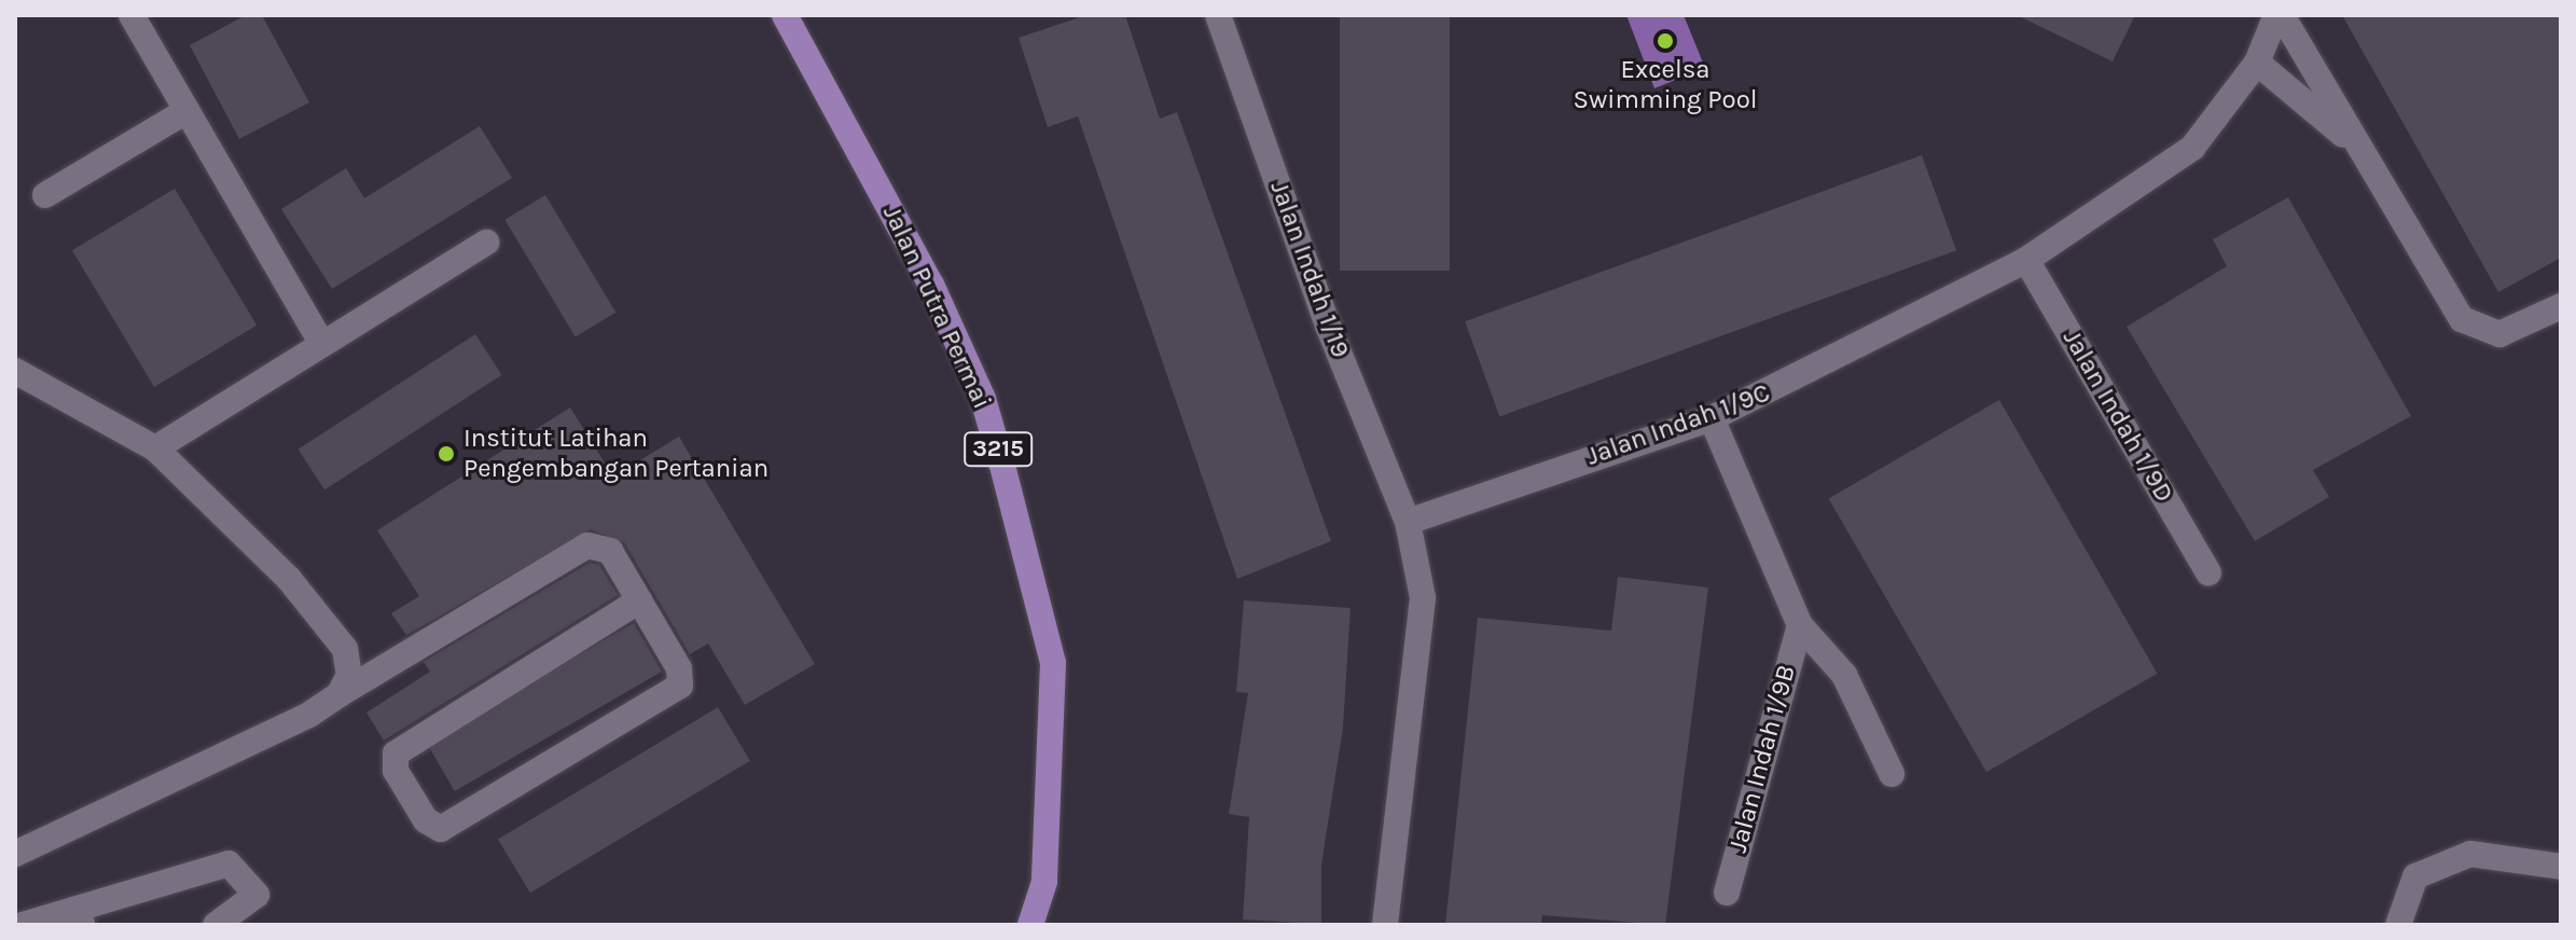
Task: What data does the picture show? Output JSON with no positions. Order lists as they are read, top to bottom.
{
  "streets": {
    "main road": ["Jalan Putra Permai", "3215"],
    "street": [
      "Jalan Indah 1/19",
      "Jalan Indah 1/9D",
      "Jalan Indah 1/9C",
      "Jalan Indah 1/9B"
    ]
  },
  "crossings": [
    ["Jalan Indah 1/19", "Jalan Indah 1/9C"],
    ["Jalan Indah 1/9D", "Jalan Indah 1/9C"],
    ["Jalan Indah 1/9C", "Jalan Indah 1/9B"]
  ],
  "places": ["Excelsa Swimming Pool", "Institut Latihan Pengembangan Pertanian"]
}
